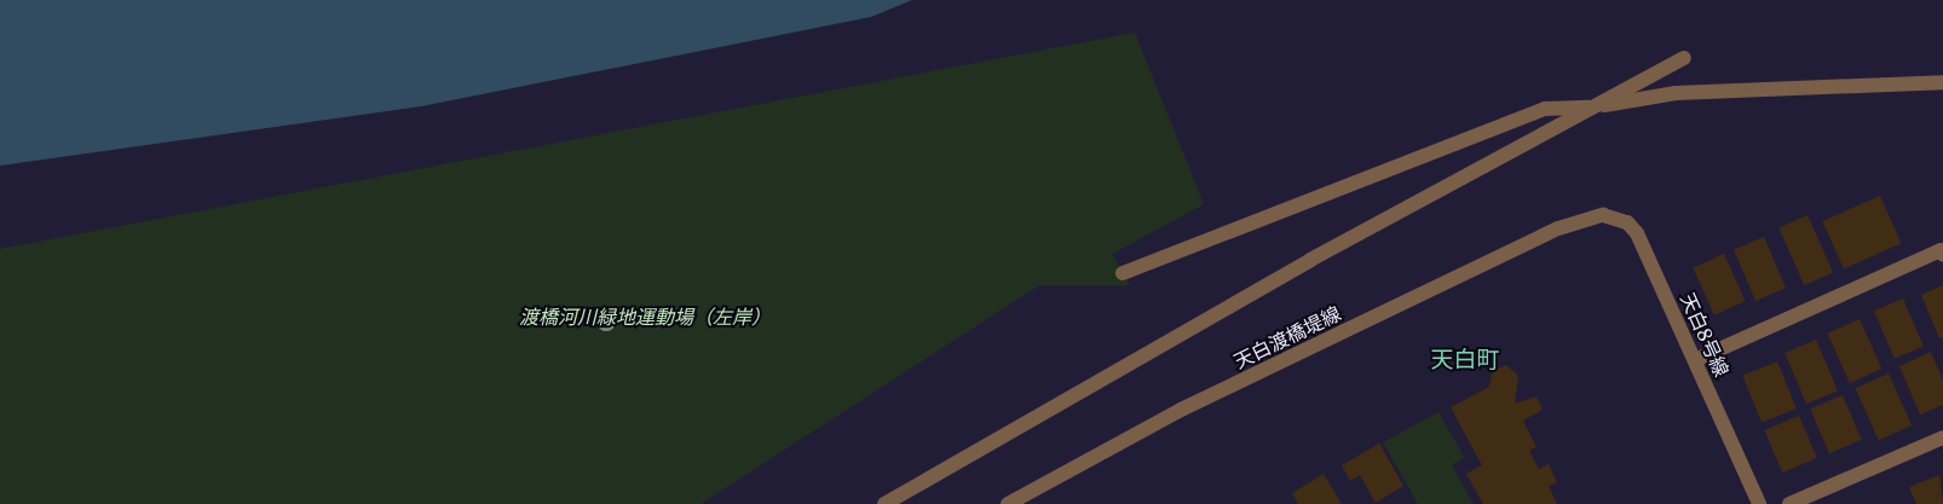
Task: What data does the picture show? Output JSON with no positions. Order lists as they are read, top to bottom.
{
  "streets": {
    "street": ["天白8号線", "天白渡橋堤線"]
  },
  "crossings": [
    ["天白8号線", "天白渡橋堤線"]
  ],
  "districts": ["天白町"],
  "parks": ["渡橋河川緑地運動場（左岸）"]
}
